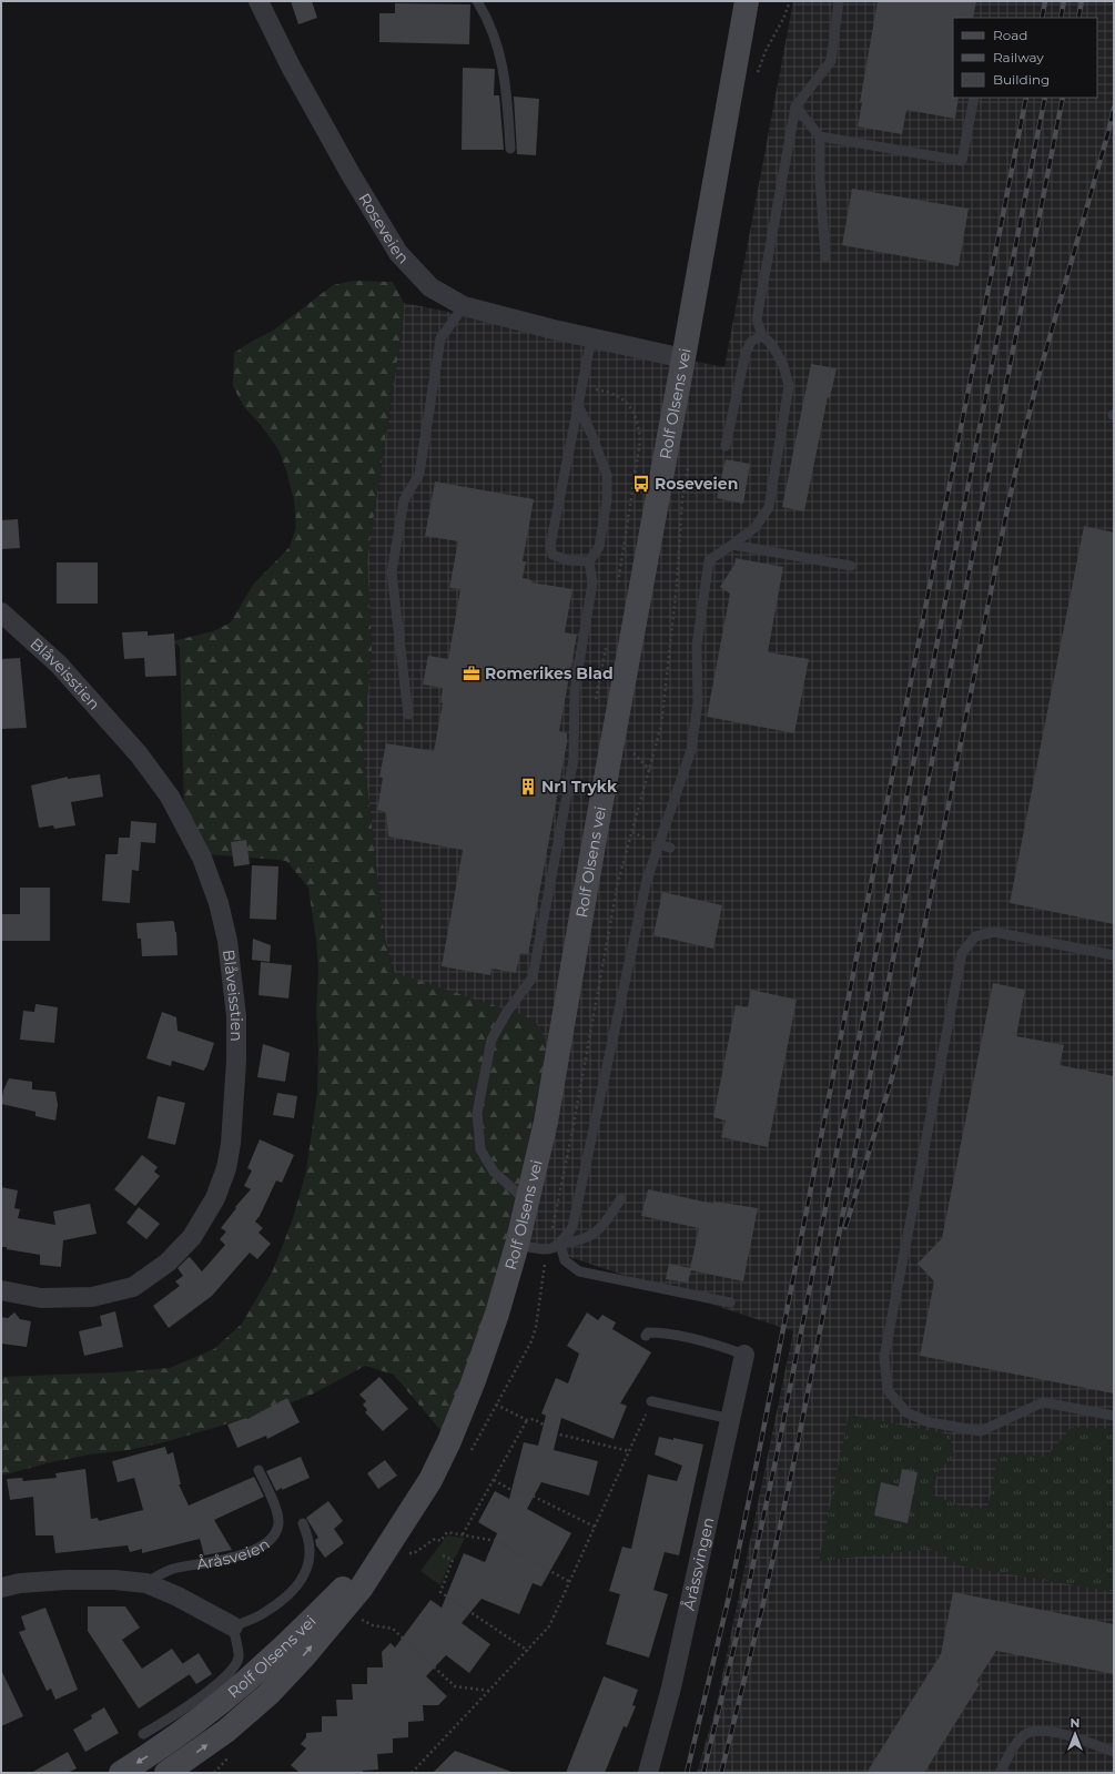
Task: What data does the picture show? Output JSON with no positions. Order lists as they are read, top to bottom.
{
  "streets": {
    "main road": ["Rolf Olsens vei"],
    "street": ["Roseveien", "Blåveisstien", "Åråssvingen"],
    "lane": ["Åråsveien"]
  },
  "crossings": [
    ["Roseveien", "Rolf Olsens vei"]
  ],
  "places": {
    "bus stop": ["Roseveien"],
    "office": ["Romerikes Blad"],
    "building": ["Nr1 Trykk"]
  },
  "legend": ["Road", "Railway", "Building"],
  "north": "top"
}
